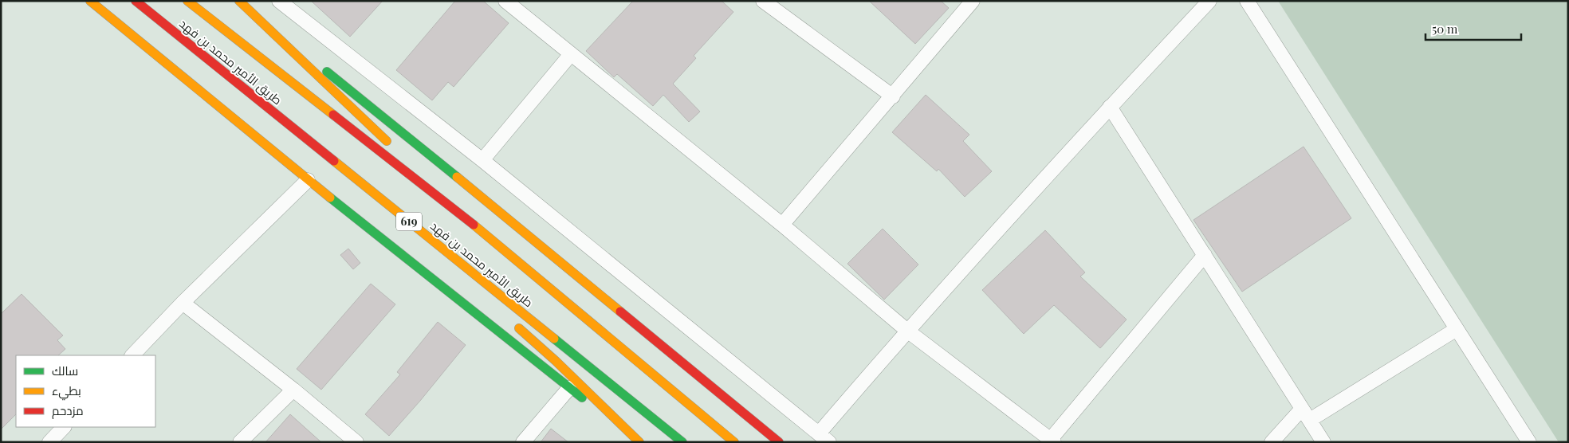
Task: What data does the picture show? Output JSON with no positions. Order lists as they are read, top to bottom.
{
  "streets": {
    "main road": ["طريق الأمير محمد بن فهد", "619"]
  },
  "legend": ["سالك", "بطيء", "مزدحم"],
  "scale_bar": "50 m"
}
